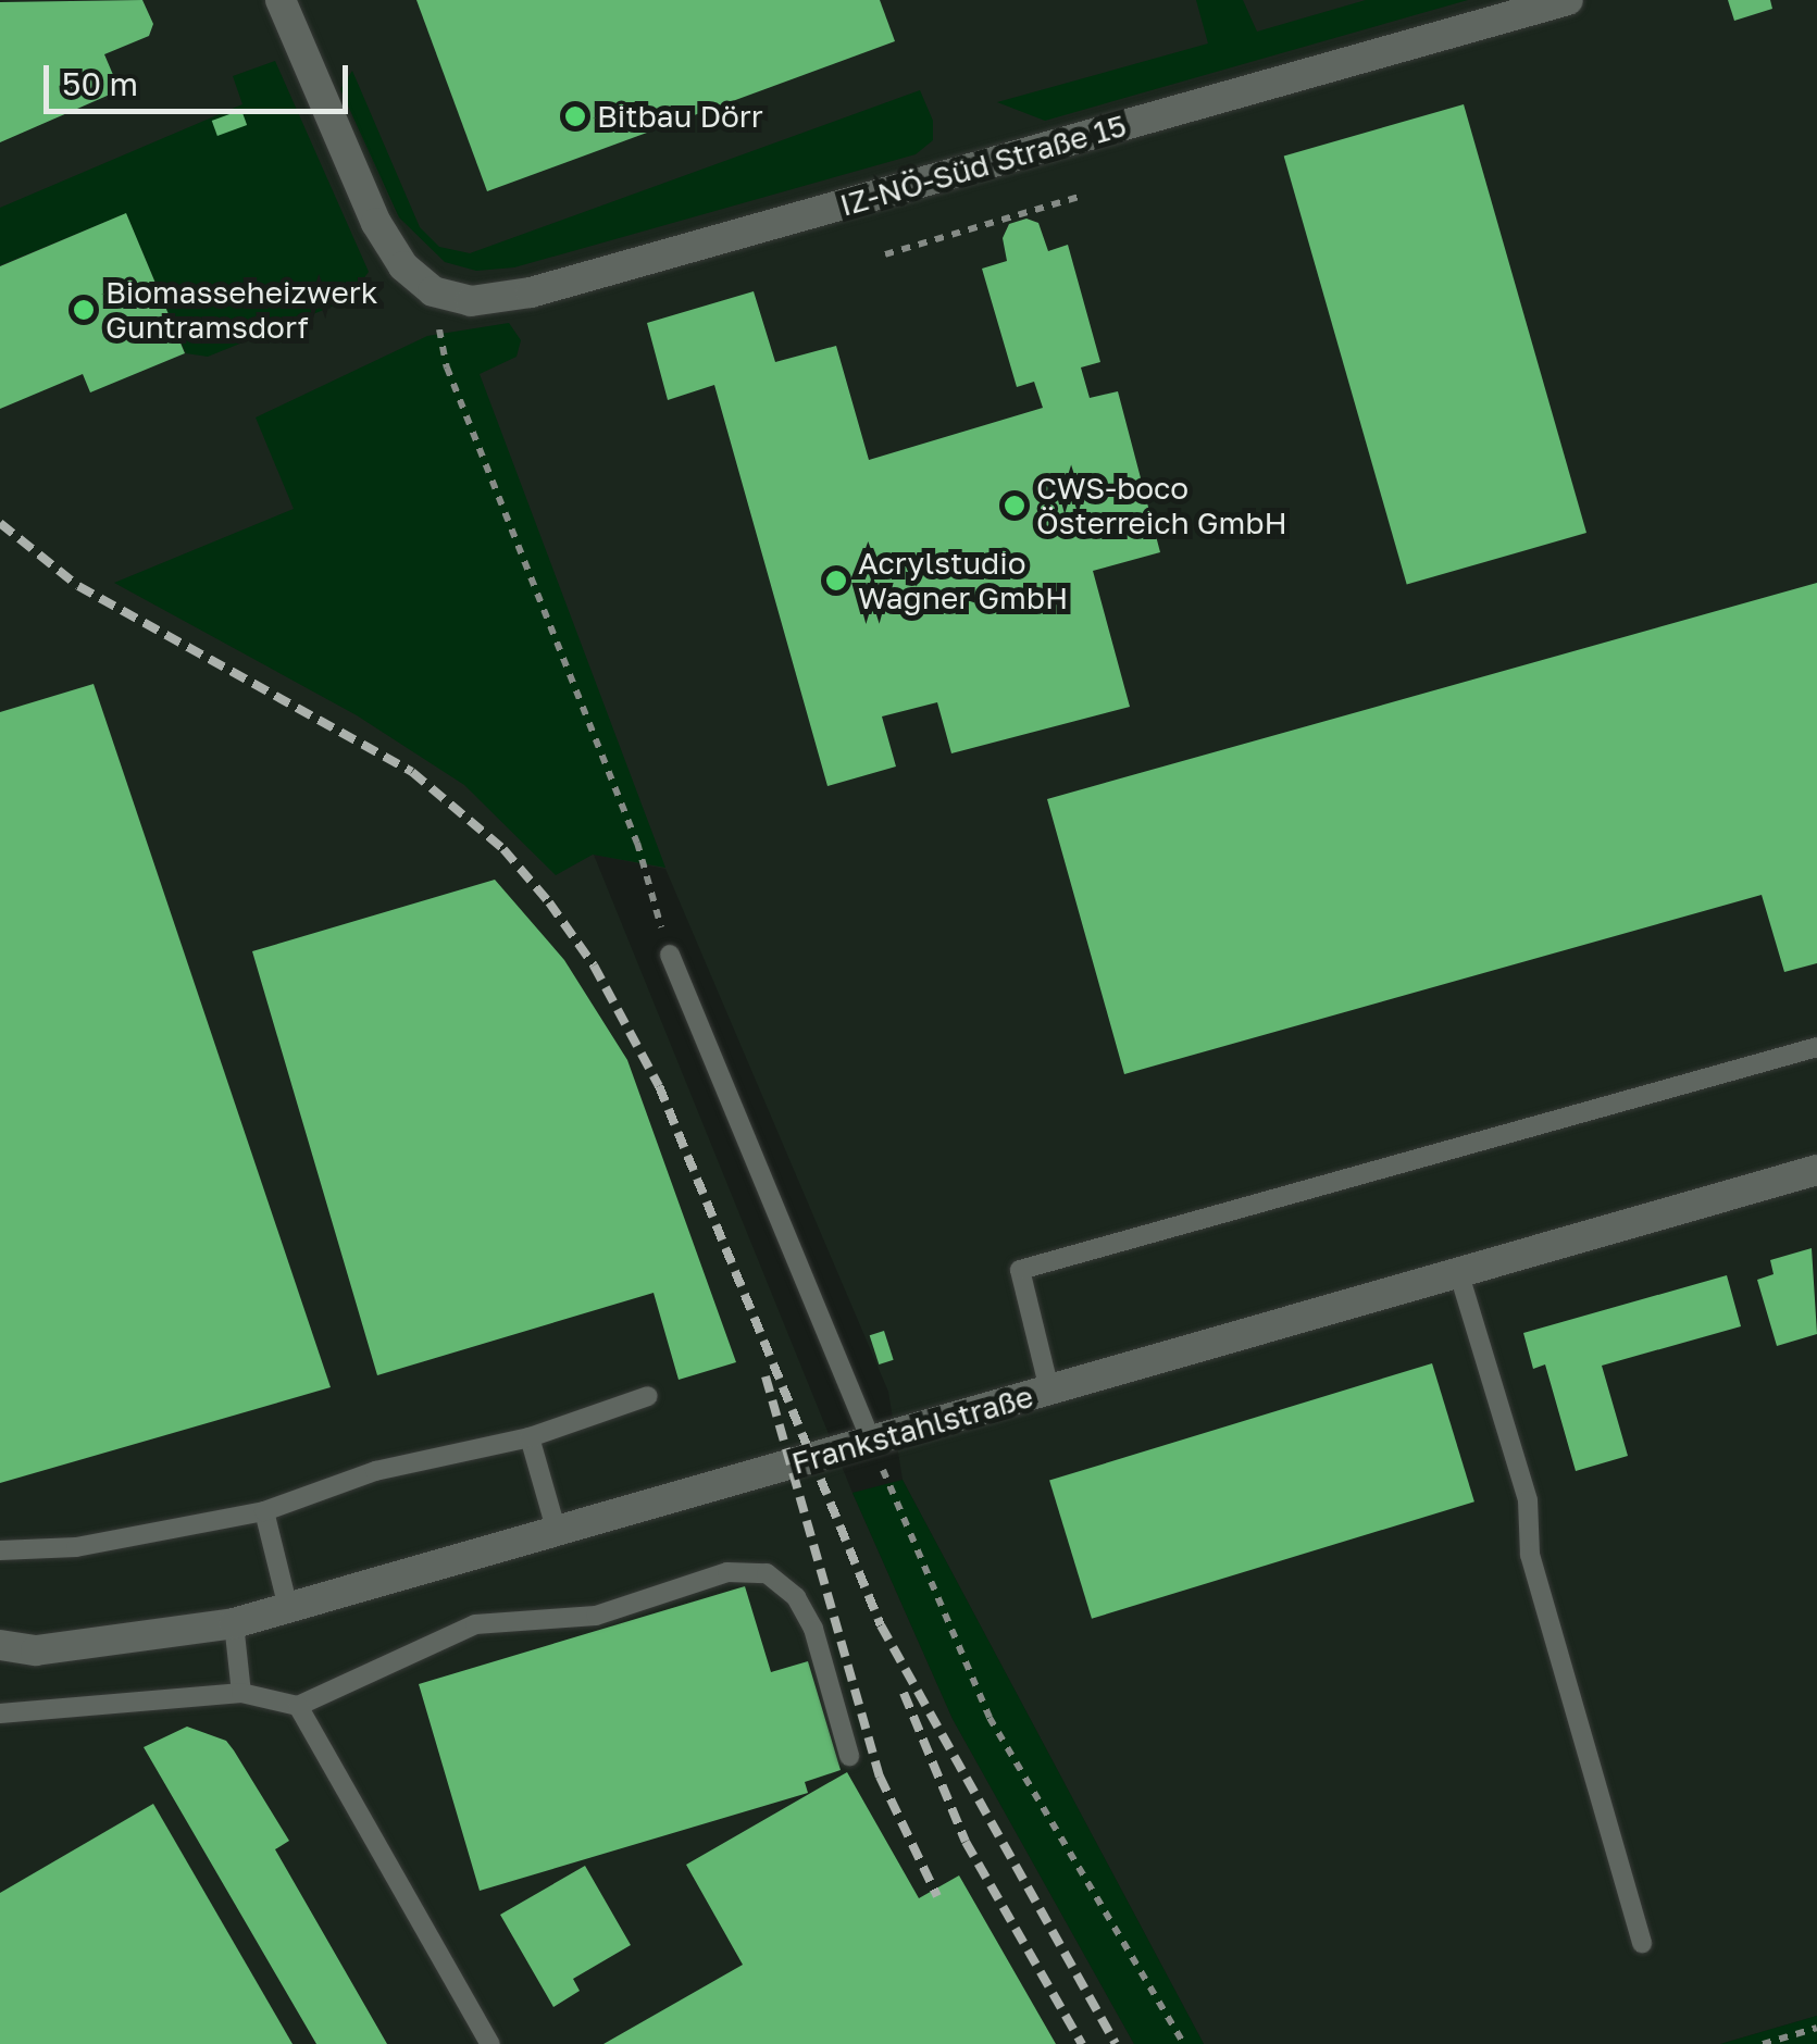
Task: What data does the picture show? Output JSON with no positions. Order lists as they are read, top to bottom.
{
  "streets": {
    "street": ["IZ-NÖ-Süd Straße 15", "Frankstahlstraße"]
  },
  "places": [
    "Bitbau Dörr",
    "Biomasseheizwerk Guntramsdorf",
    "CWS-boco Österreich GmbH",
    "Acrylstudio Wagner GmbH"
  ],
  "scale_bar": "50 m"
}
